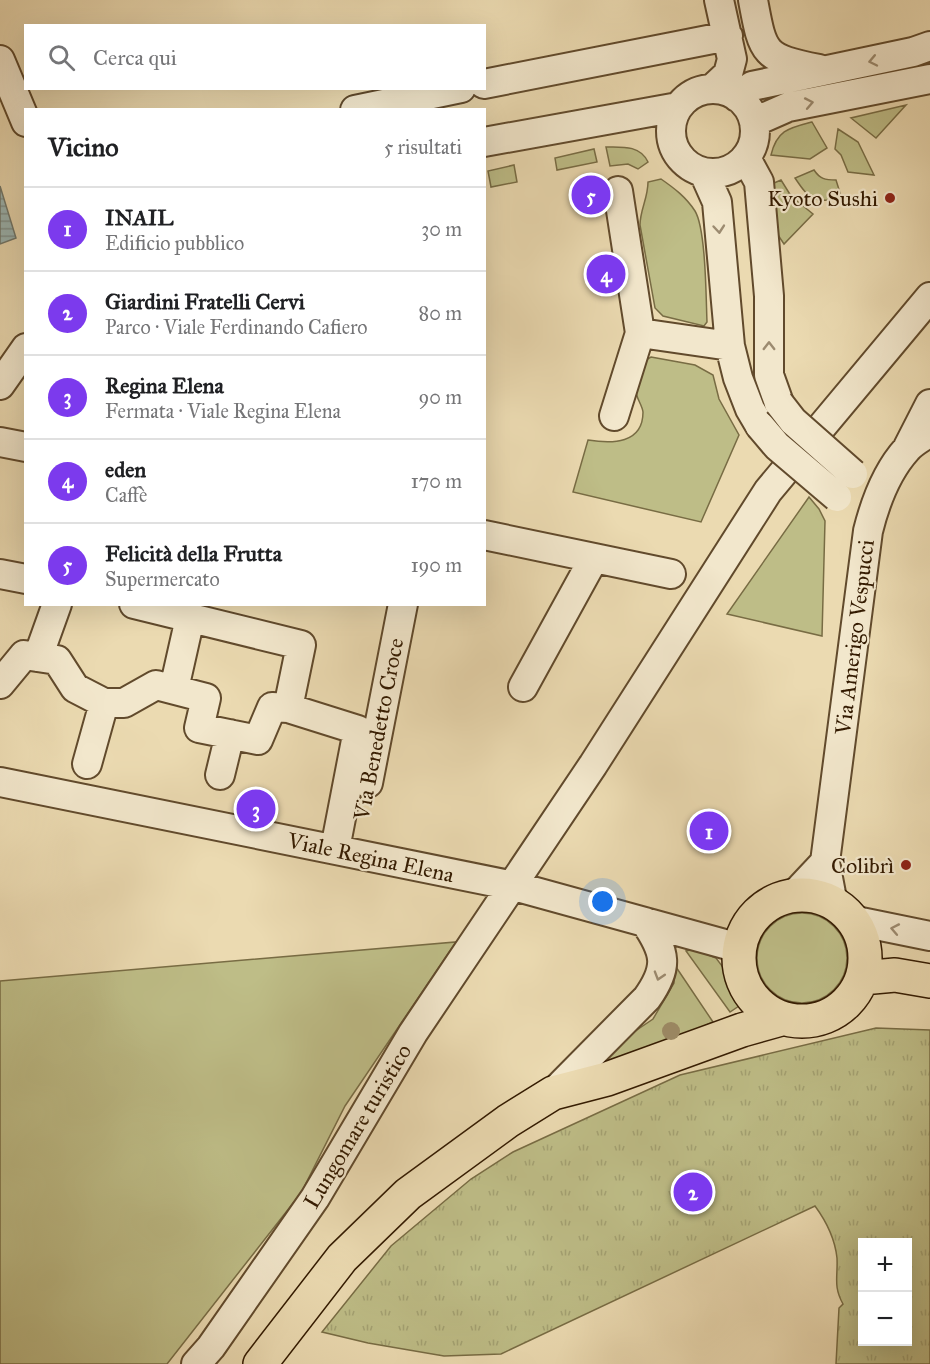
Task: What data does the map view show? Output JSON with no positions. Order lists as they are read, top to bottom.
{
  "streets": {
    "street": [
      "Via Amerigo Vespucci",
      "Via Benedetto Croce",
      "Viale Regina Elena",
      "Lungomare turistico"
    ]
  },
  "crossings": [
    ["Via Amerigo Vespucci", "Viale Regina Elena"],
    ["Via Benedetto Croce", "Viale Regina Elena"],
    ["Viale Regina Elena", "Lungomare turistico"]
  ],
  "places": ["Kyoto Sushi", "Colibrì"],
  "page": {
    "search": "Cerca qui",
    "heading": ["Vicino", "5 risultati"],
    "pins": [
      "5",
      "4",
      "3",
      "1",
      "2"
    ],
    "list": [
      {
        "mark": "1",
        "name": "INAIL",
        "note": "Edificio pubblico",
        "value": "30 m"
      },
      {
        "mark": "2",
        "name": "Giardini Fratelli Cervi",
        "note": "Parco · Viale Ferdinando Cafiero",
        "value": "80 m"
      },
      {
        "mark": "3",
        "name": "Regina Elena",
        "note": "Fermata · Viale Regina Elena",
        "value": "90 m"
      },
      {
        "mark": "4",
        "name": "eden",
        "note": "Caffè",
        "value": "170 m"
      },
      {
        "mark": "5",
        "name": "Felicità della Frutta",
        "note": "Supermercato",
        "value": "190 m"
      }
    ],
    "map_buttons": ["+", "−"]
  }
}
